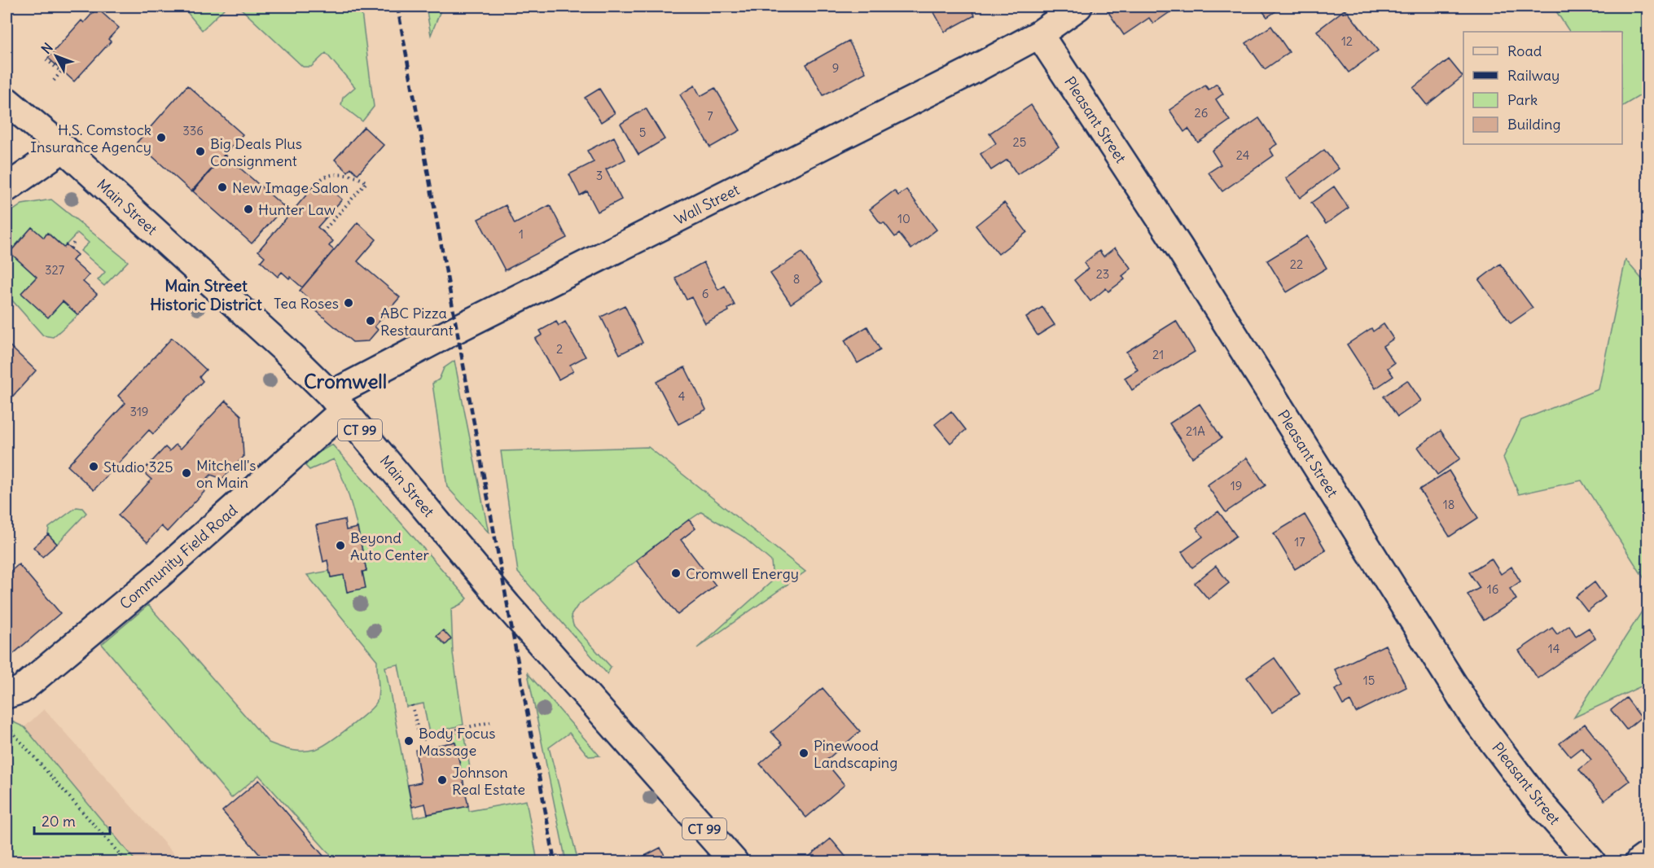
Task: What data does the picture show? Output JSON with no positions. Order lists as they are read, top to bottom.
{
  "streets": {
    "street": [
      "Pleasant Street",
      "Wall Street",
      "Main Street",
      "CT 99",
      "Community Field Road"
    ]
  },
  "crossings": [
    ["Pleasant Street", "Wall Street"],
    ["Wall Street", "Main Street"],
    ["Wall Street", "Community Field Road"],
    ["Main Street", "Community Field Road"]
  ],
  "districts": ["Main Street Historic District", "Cromwell"],
  "places": [
    "H.S. Comstock Insurance Agency",
    "Big Deals Plus Consignment",
    "New Image Salon",
    "Hunter Law",
    "Tea Roses",
    "ABC Pizza Restaurant",
    "Studio 325",
    "Mitchell's on Main",
    "Beyond Auto Center",
    "Cromwell Energy",
    "Body Focus Massage",
    "Pinewood Landscaping",
    "Johnson Real Estate"
  ],
  "house_numbers": [
    "12",
    "9",
    "26",
    "7",
    "336",
    "5",
    "25",
    "24",
    "3",
    "10",
    "1",
    "22",
    "327",
    "23",
    "8",
    "6",
    "2",
    "21",
    "4",
    "319",
    "21A",
    "19",
    "18",
    "17",
    "16",
    "14",
    "15"
  ],
  "legend": [
    "Road",
    "Railway",
    "Park",
    "Building"
  ],
  "scale_bar": "20 m",
  "north": "top left"
}
